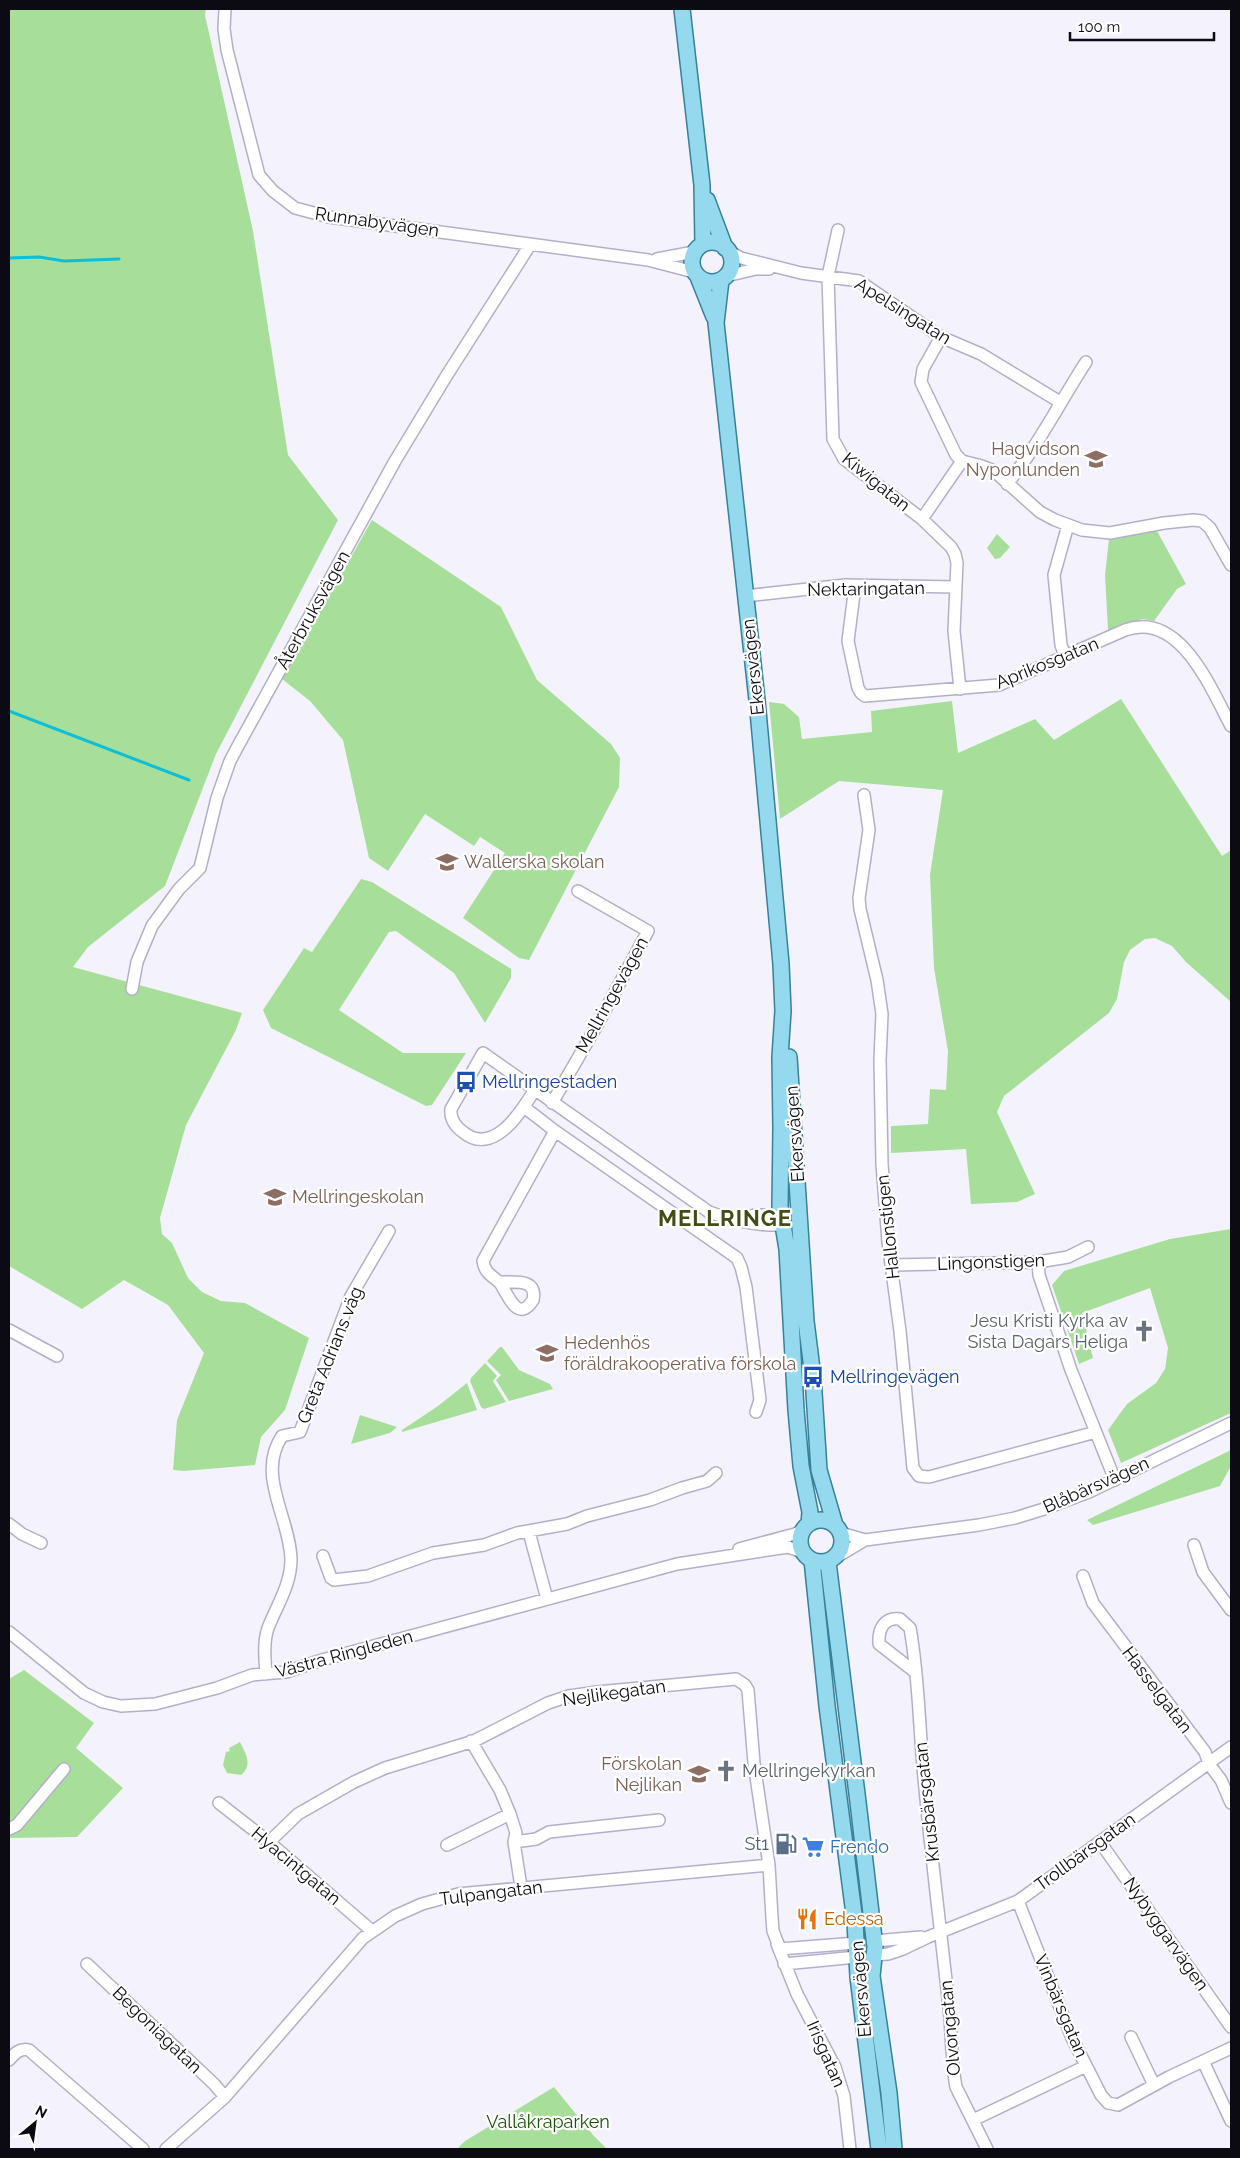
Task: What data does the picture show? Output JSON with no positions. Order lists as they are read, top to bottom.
{
  "streets": {
    "main road": ["Ekersvägen"],
    "street": [
      "Runnabyvägen",
      "Apelsingatan",
      "Kiwigatan",
      "Nektaringatan",
      "Återbruksvägen",
      "Aprikosgatan",
      "Mellringevägen",
      "Hallonstigen",
      "Lingonstigen",
      "Greta Adrians väg",
      "Blåbärsvägen",
      "Västra Ringleden",
      "Hasselgatan",
      "Nejlikegatan",
      "Krusbärsgatan",
      "Trollbärsgatan",
      "Hyacintgatan",
      "Tulpangatan",
      "Nybyggarvägen",
      "Vinbärsgatan",
      "Olvongatan",
      "Begoniagatan",
      "Irisgatan"
    ]
  },
  "crossings": [
    ["Runnabyvägen", "Apelsingatan"],
    ["Runnabyvägen", "Återbruksvägen"],
    ["Runnabyvägen", "Ekersvägen"],
    ["Apelsingatan", "Kiwigatan"],
    ["Apelsingatan", "Ekersvägen"],
    ["Kiwigatan", "Nektaringatan"],
    ["Kiwigatan", "Aprikosgatan"],
    ["Nektaringatan", "Aprikosgatan"],
    ["Nektaringatan", "Ekersvägen"],
    ["Ekersvägen", "Blåbärsvägen"],
    ["Ekersvägen", "Västra Ringleden"],
    ["Ekersvägen", "Trollbärsgatan"],
    ["Hallonstigen", "Lingonstigen"],
    ["Greta Adrians väg", "Västra Ringleden"],
    ["Blåbärsvägen", "Västra Ringleden"],
    ["Hasselgatan", "Trollbärsgatan"],
    ["Nejlikegatan", "Hyacintgatan"],
    ["Nejlikegatan", "Tulpangatan"],
    ["Nejlikegatan", "Irisgatan"],
    ["Krusbärsgatan", "Trollbärsgatan"],
    ["Krusbärsgatan", "Olvongatan"],
    ["Trollbärsgatan", "Nybyggarvägen"],
    ["Trollbärsgatan", "Vinbärsgatan"],
    ["Trollbärsgatan", "Olvongatan"],
    ["Hyacintgatan", "Tulpangatan"],
    ["Tulpangatan", "Begoniagatan"]
  ],
  "districts": ["MELLRINGE"],
  "parks": ["Vallåkraparken"],
  "places": {
    "school or university": [
      "Hagvidson Nyponlunden",
      "Wallerska skolan",
      "Mellringeskolan",
      "Hedenhös föräldrakooperativa förskola",
      "Förskolan Nejlikan"
    ],
    "bus stop": ["Mellringestaden", "Mellringevägen"],
    "church": ["Jesu Kristi Kyrka av Sista Dagars Heliga", "Mellringekyrkan"],
    "fuel station": ["St1"],
    "supermarket": ["Frendo"],
    "restaurant": ["Edessa"]
  },
  "scale_bar": "100 m",
  "north": "top right"
}
